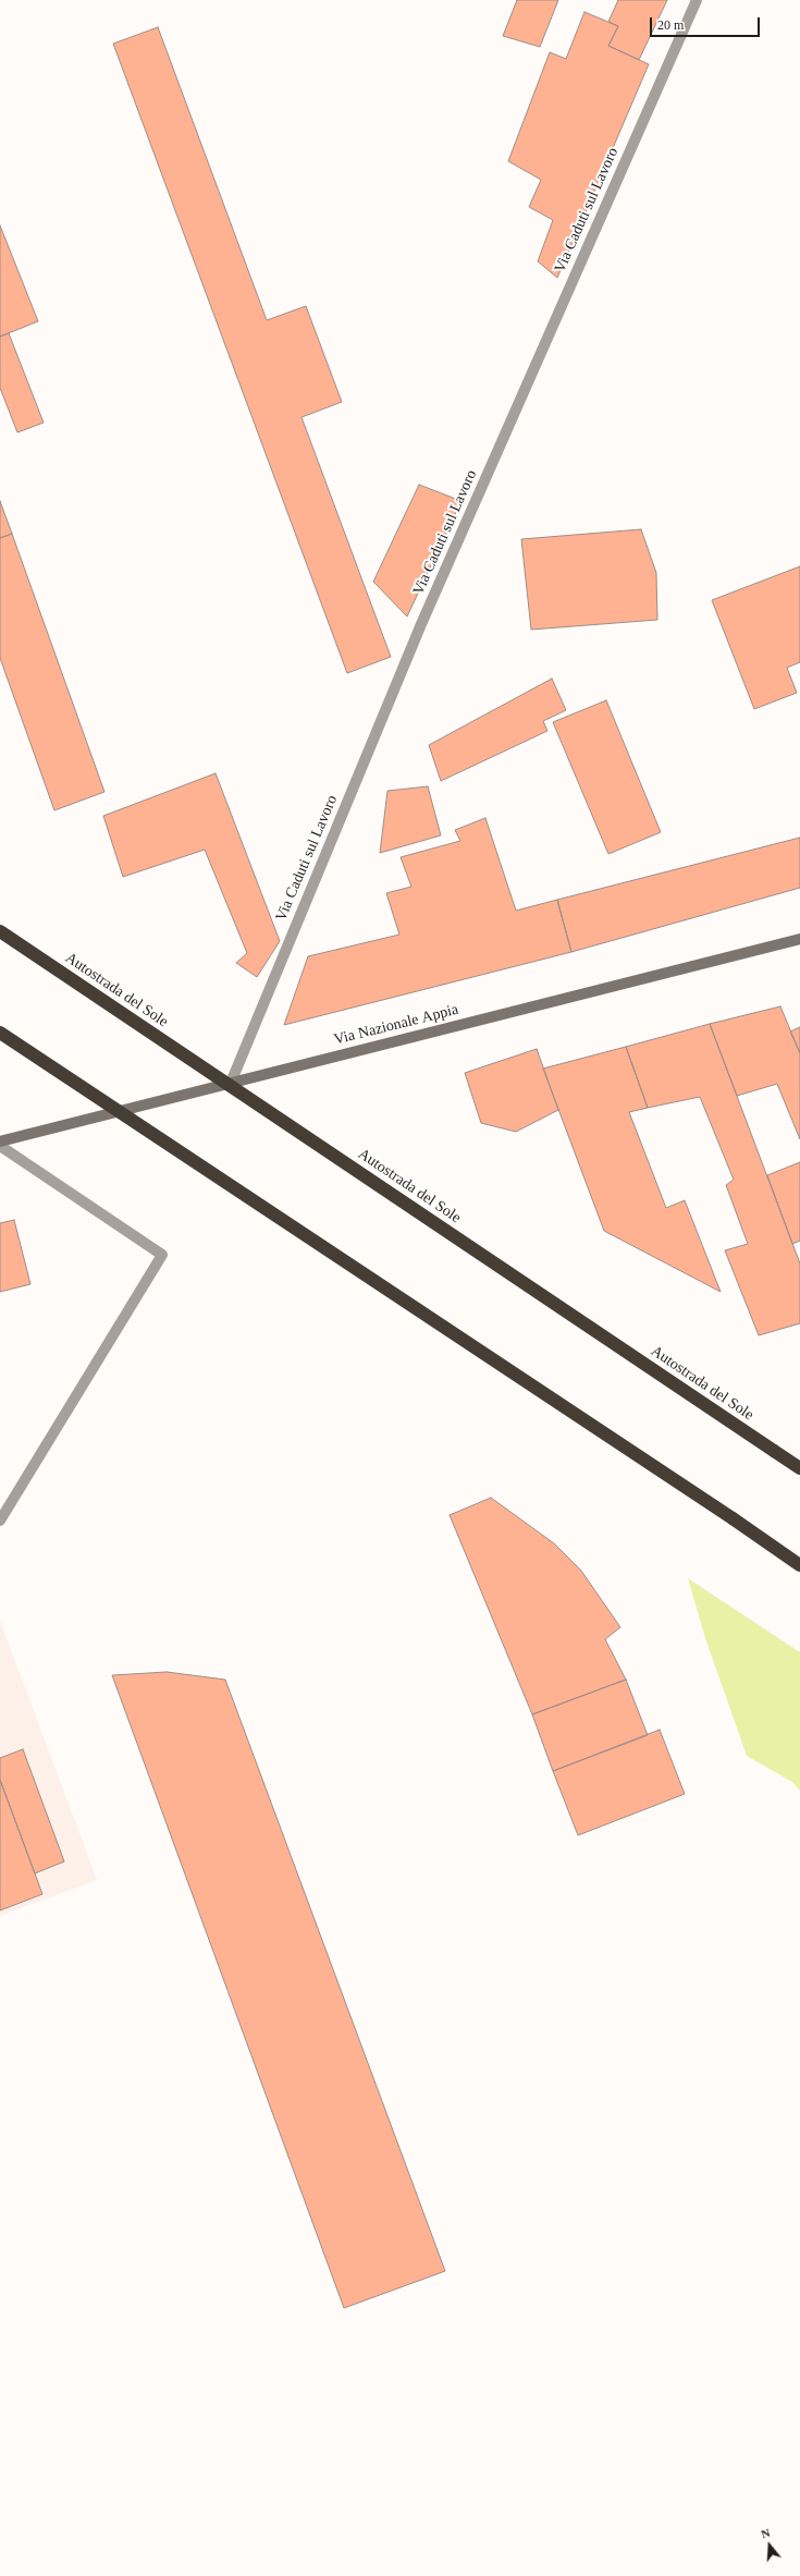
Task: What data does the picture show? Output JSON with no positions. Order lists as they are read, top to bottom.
{
  "streets": {
    "highway": ["Autostrada del Sole"],
    "main road": ["Via Nazionale Appia"],
    "street": ["Via Caduti sul Lavoro"]
  },
  "crossings": [
    ["Via Caduti sul Lavoro", "Via Nazionale Appia"]
  ],
  "scale_bar": "20 m",
  "north": "top"
}
